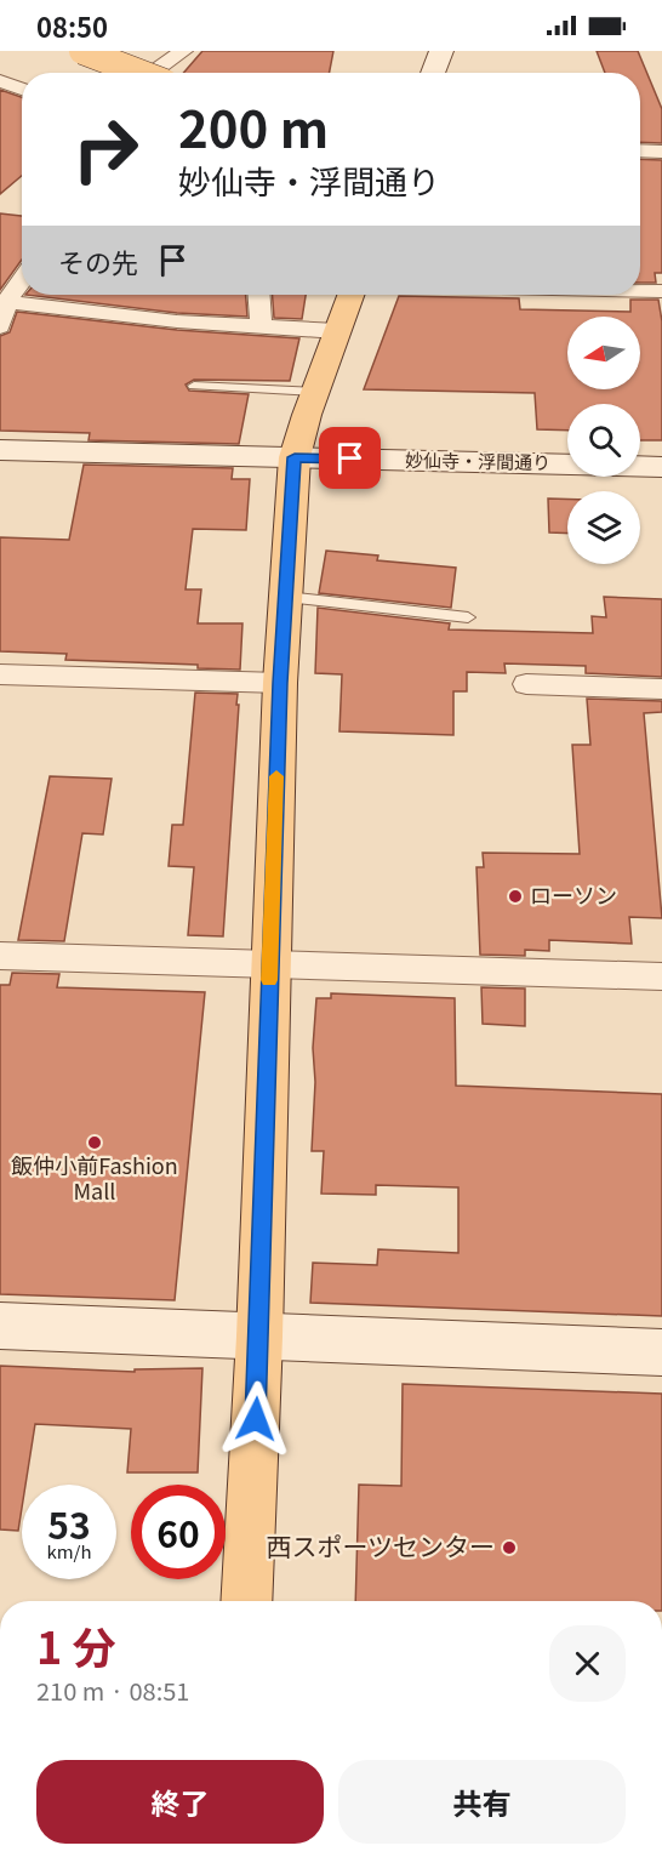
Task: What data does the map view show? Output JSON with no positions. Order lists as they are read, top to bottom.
{
  "streets": {
    "street": ["妙仙寺・浮間通り"]
  },
  "places": ["ローソン", "飯仲小前Fashion Mall", "西スポーツセンター"],
  "north": "left",
  "page": {
    "status": "08:50",
    "turn": ["200 m", "妙仙寺・浮間通り"],
    "then": "その先",
    "speed": "53 km/h",
    "limit": "60",
    "heading": ["1 分", "210 m · 08:51"],
    "buttons": ["終了", "共有"]
  }
}
